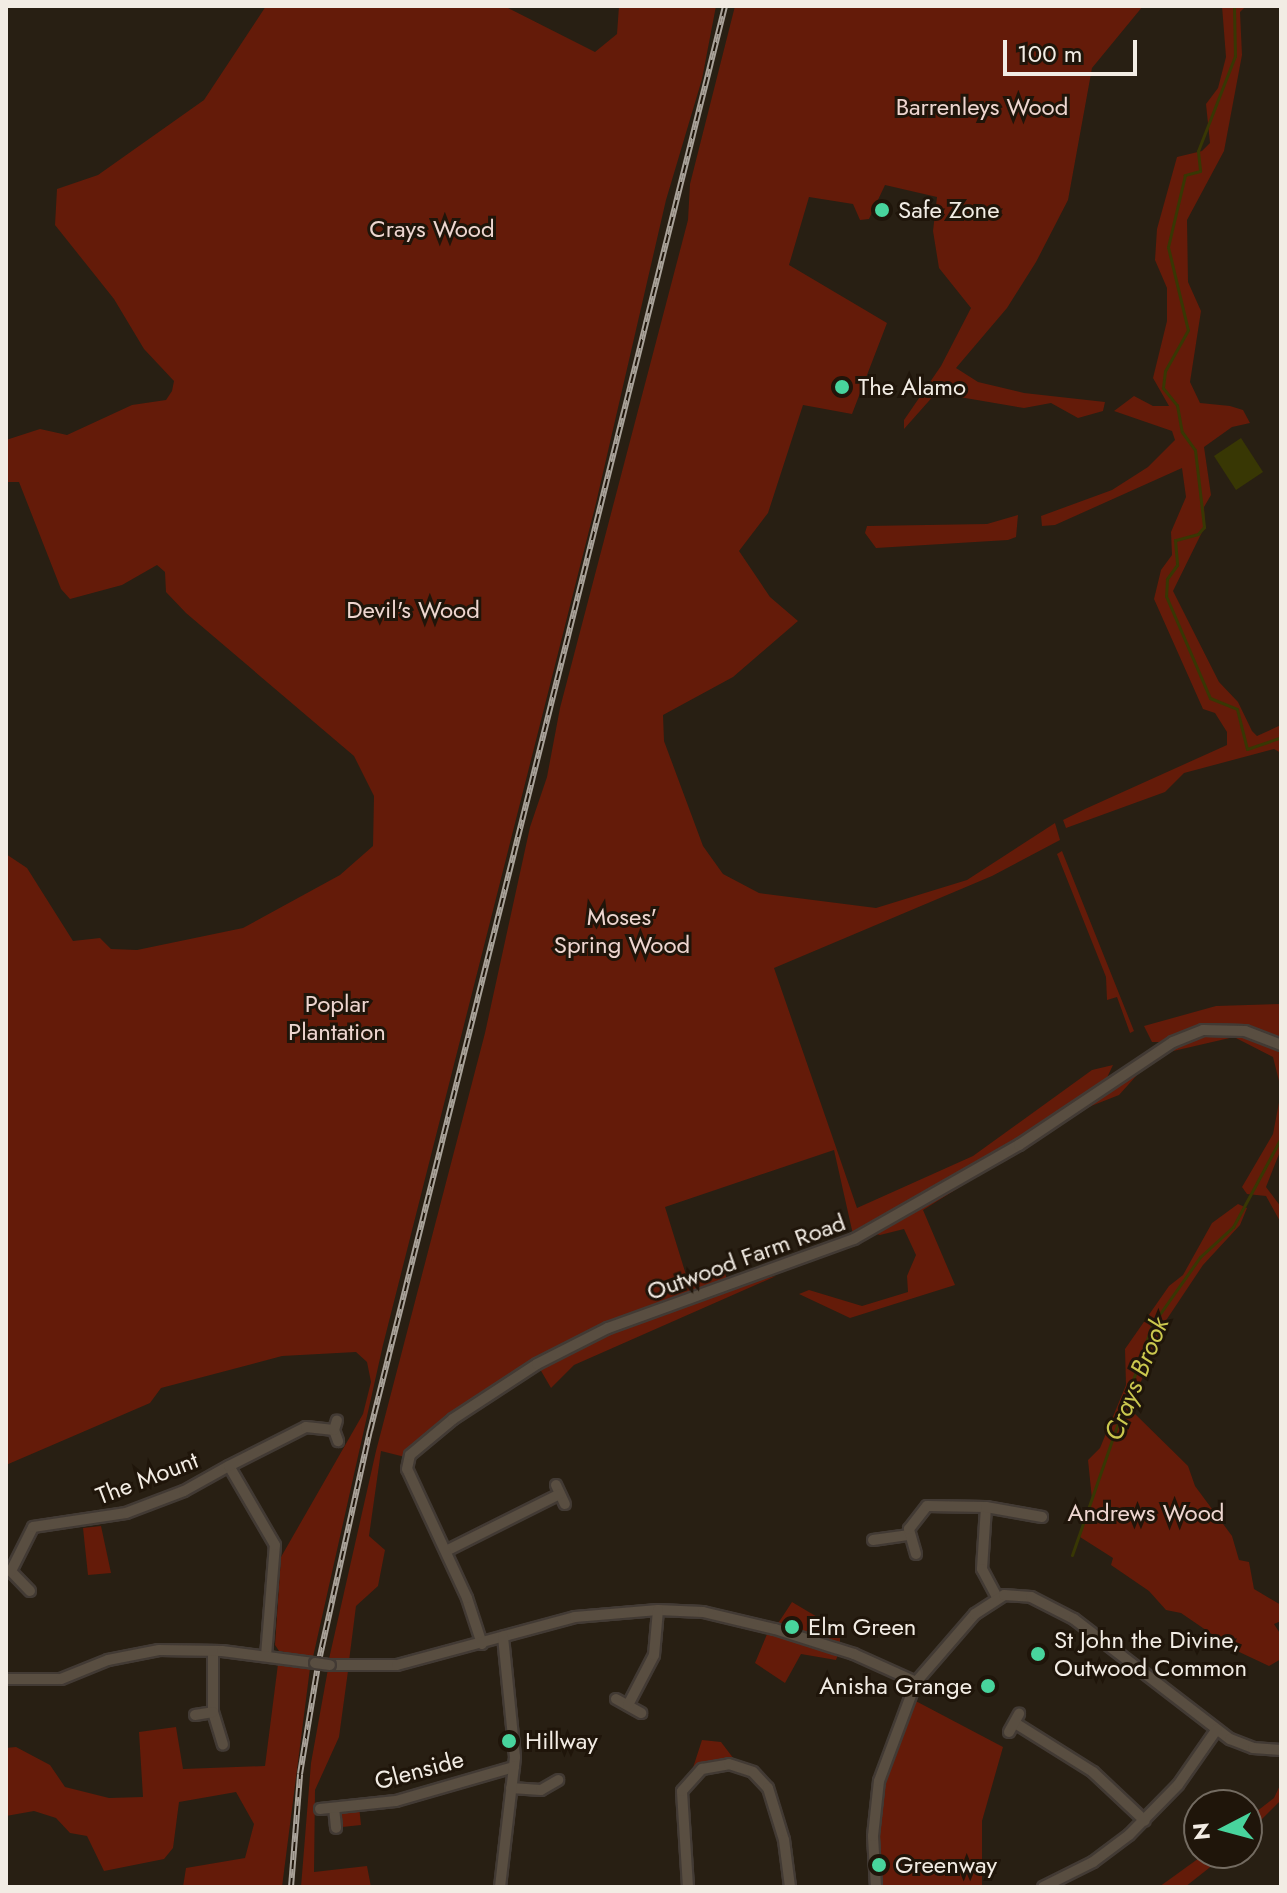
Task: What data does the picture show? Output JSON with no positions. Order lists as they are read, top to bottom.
{
  "streets": {
    "street": ["Outwood Farm Road", "The Mount", "Glenside"]
  },
  "water": ["Crays Brook"],
  "parks": [
    "Barrenleys Wood",
    "Crays Wood",
    "Devil's Wood",
    "Moses' Spring Wood",
    "Poplar Plantation",
    "Andrews Wood"
  ],
  "places": [
    "Safe Zone",
    "The Alamo",
    "Elm Green",
    "St John the Divine, Outwood Common",
    "Anisha Grange",
    "Hillway",
    "Greenway"
  ],
  "scale_bar": "100 m",
  "north": "left"
}
